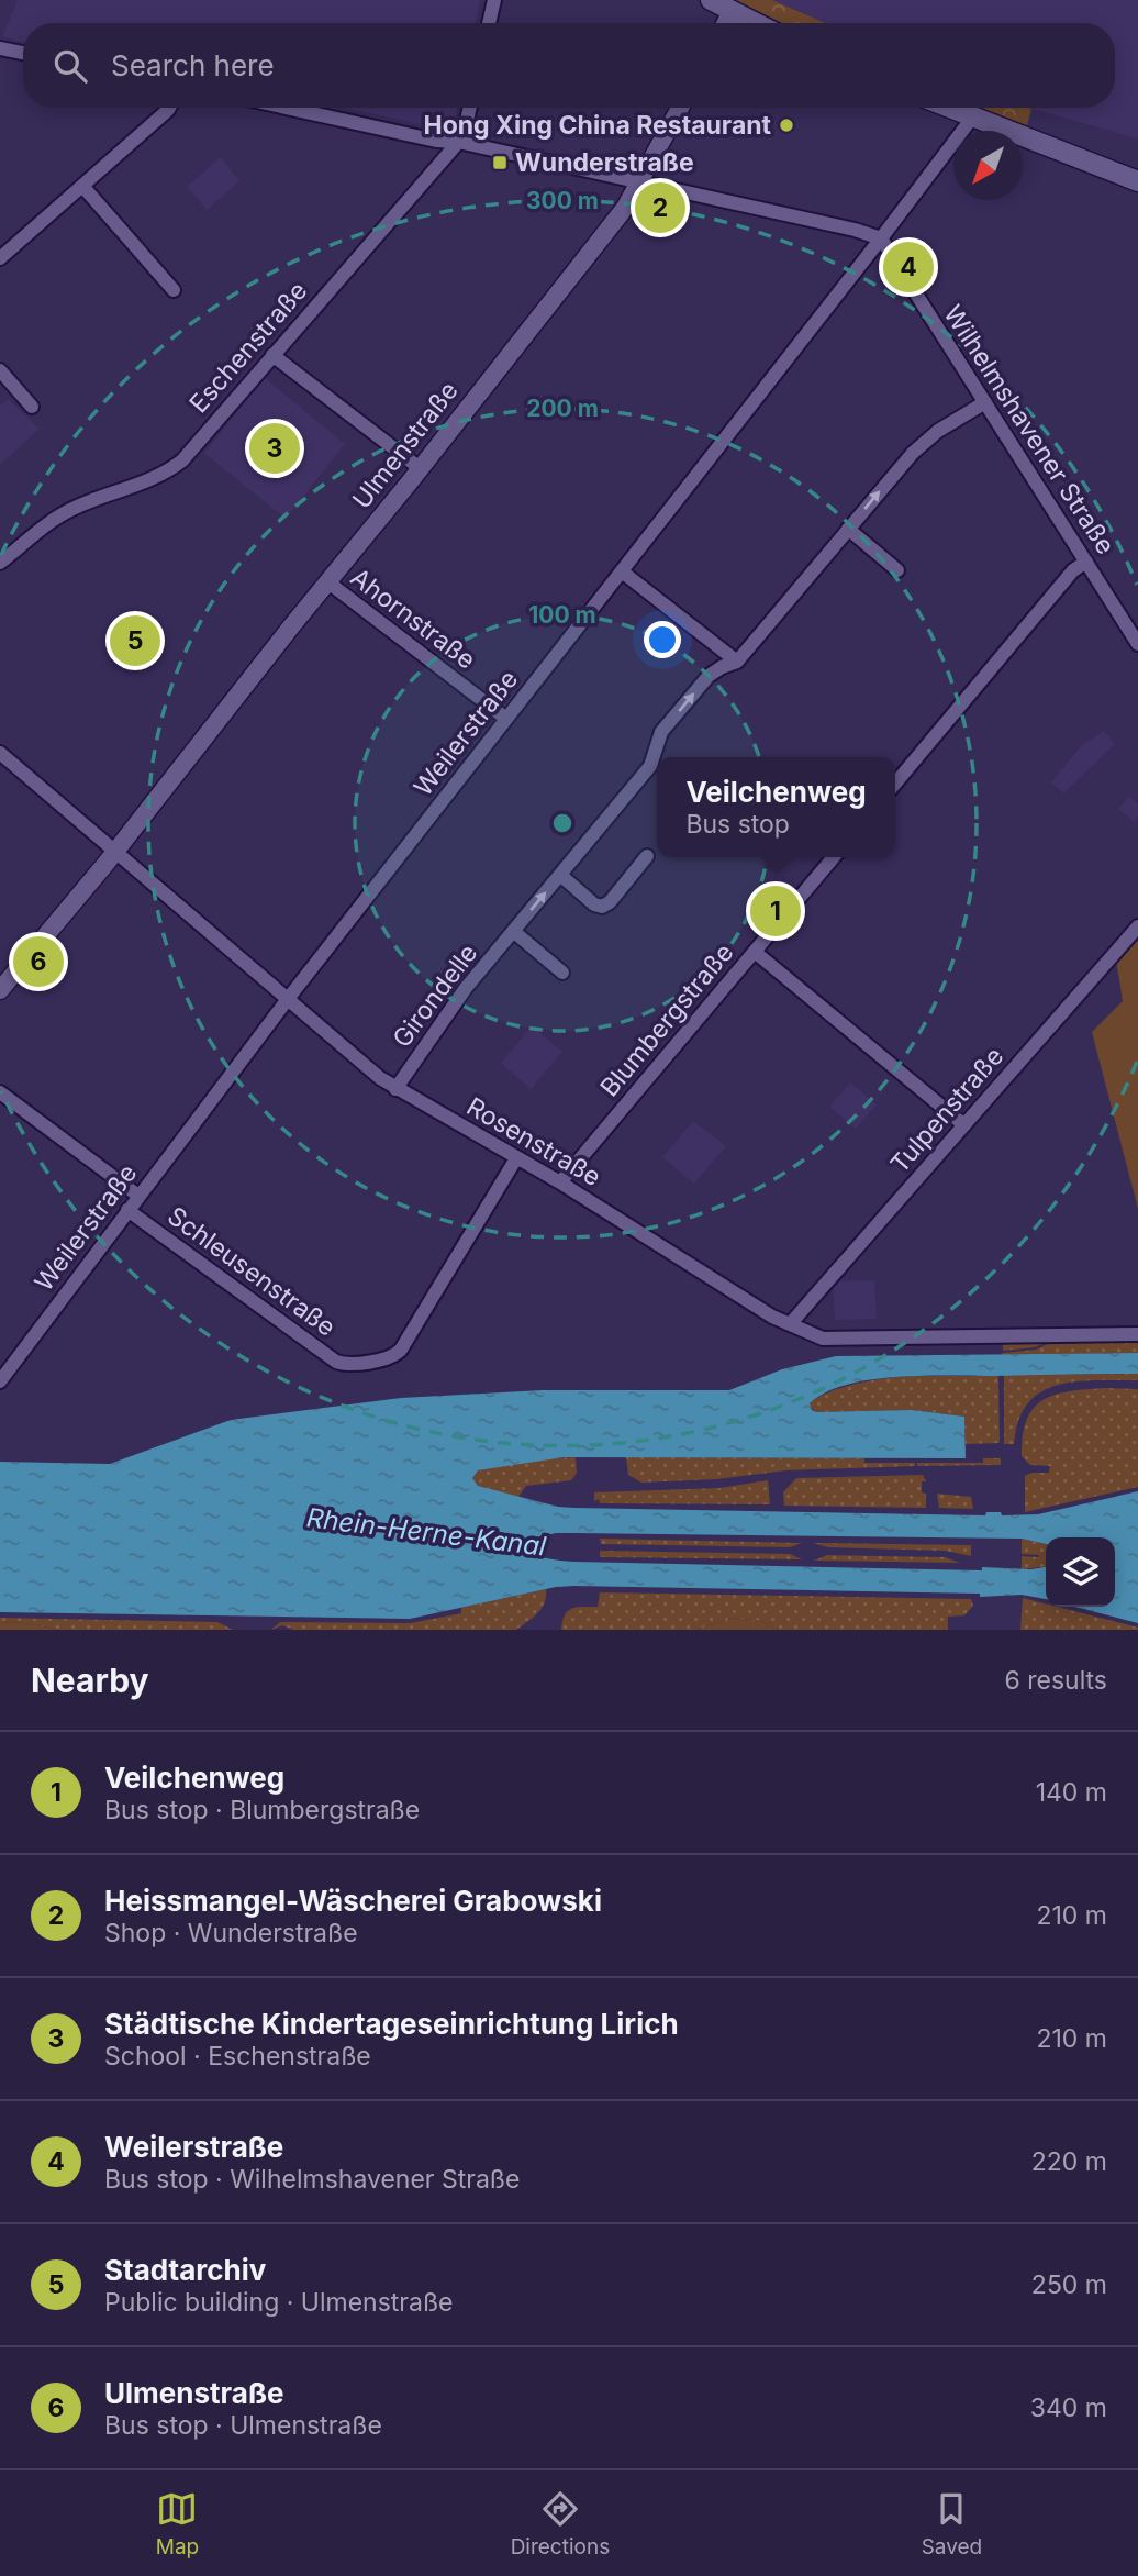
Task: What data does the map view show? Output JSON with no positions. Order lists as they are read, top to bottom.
{
  "streets": {
    "street": [
      "Eschenstraße",
      "Wilhelmshavener Straße",
      "Ulmenstraße",
      "Ahornstraße",
      "Weilerstraße",
      "Girondelle",
      "Blumbergstraße",
      "Tulpenstraße",
      "Rosenstraße",
      "Schleusenstraße"
    ]
  },
  "crossings": [
    ["Wilhelmshavener Straße", "Weilerstraße"],
    ["Wilhelmshavener Straße", "Girondelle"],
    ["Ulmenstraße", "Ahornstraße"],
    ["Ulmenstraße", "Rosenstraße"],
    ["Ahornstraße", "Weilerstraße"],
    ["Weilerstraße", "Rosenstraße"],
    ["Weilerstraße", "Schleusenstraße"],
    ["Girondelle", "Rosenstraße"],
    ["Blumbergstraße", "Rosenstraße"],
    ["Tulpenstraße", "Rosenstraße"],
    ["Rosenstraße", "Schleusenstraße"]
  ],
  "one_way": ["Girondelle"],
  "water": ["Rhein-Herne-Kanal"],
  "places": {
    "other": ["Hong Xing China Restaurant"],
    "transit": ["Wunderstraße"]
  },
  "north": "bottom left",
  "page": {
    "search": "Search here",
    "pins": [
      "2",
      "4",
      "3",
      "5",
      "1",
      "6"
    ],
    "popup": ["Veilchenweg", "Bus stop"],
    "heading": ["Nearby", "6 results"],
    "list": [
      {
        "mark": "1",
        "name": "Veilchenweg",
        "note": "Bus stop · Blumbergstraße",
        "value": "140 m"
      },
      {
        "mark": "2",
        "name": "Heissmangel-Wäscherei Grabowski",
        "note": "Shop · Wunderstraße",
        "value": "210 m"
      },
      {
        "mark": "3",
        "name": "Städtische Kindertageseinrichtung Lirich",
        "note": "School · Eschenstraße",
        "value": "210 m"
      },
      {
        "mark": "4",
        "name": "Weilerstraße",
        "note": "Bus stop · Wilhelmshavener Straße",
        "value": "220 m"
      },
      {
        "mark": "5",
        "name": "Stadtarchiv",
        "note": "Public building · Ulmenstraße",
        "value": "250 m"
      },
      {
        "mark": "6",
        "name": "Ulmenstraße",
        "note": "Bus stop · Ulmenstraße",
        "value": "340 m"
      }
    ],
    "nav": ["Map", "Directions", "Saved"]
  },
  "rings": ["300 m", "200 m", "100 m"]
}
